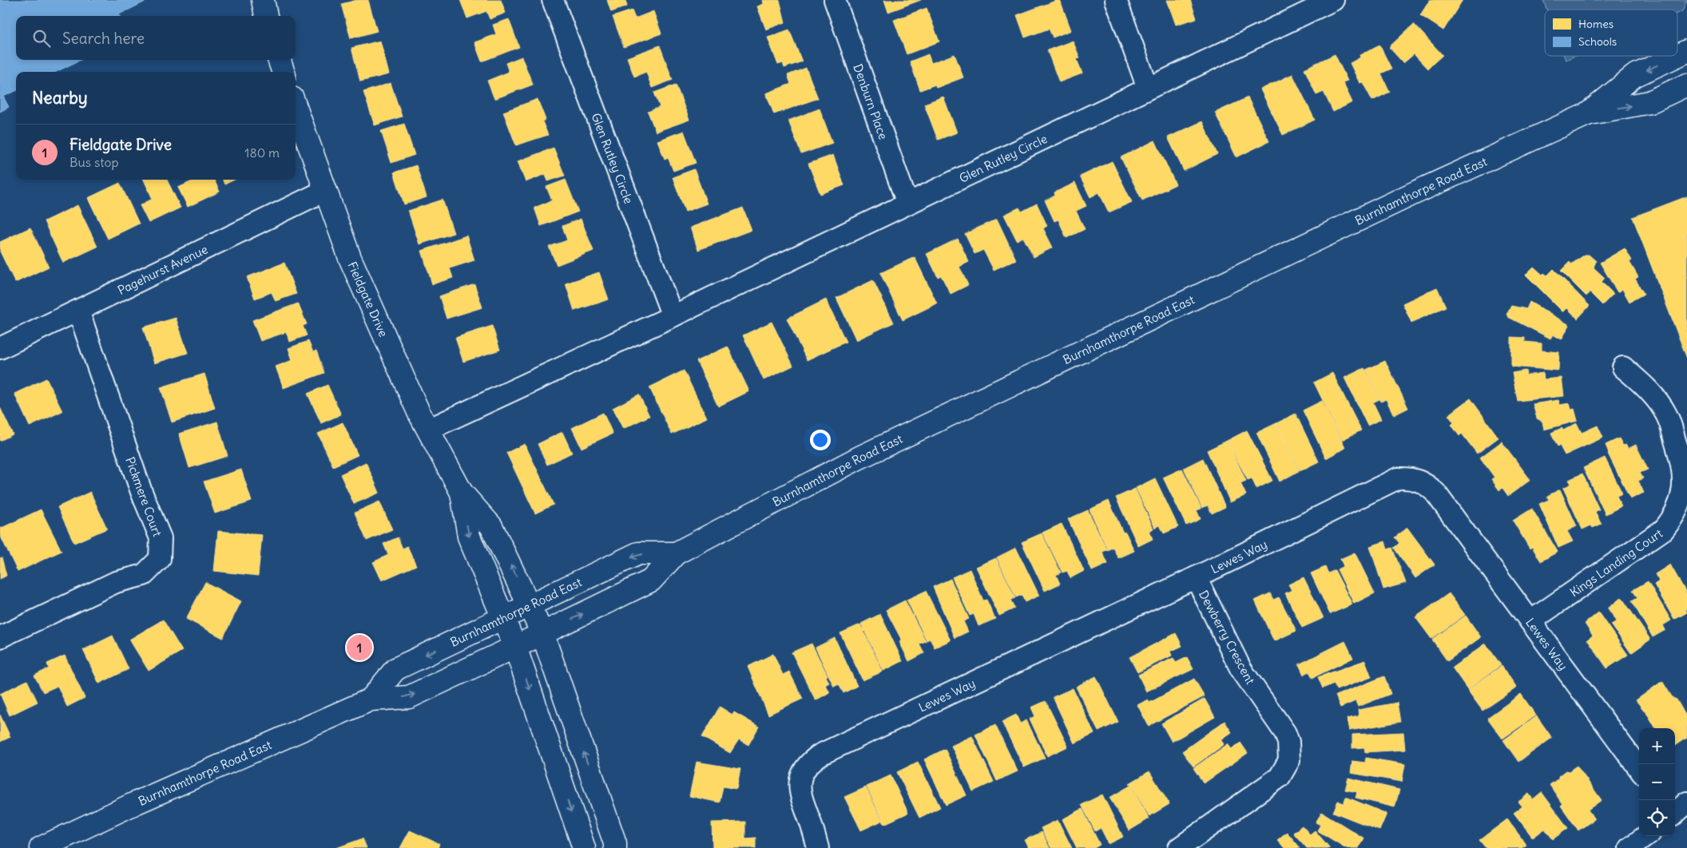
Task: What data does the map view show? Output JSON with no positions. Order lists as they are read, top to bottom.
{
  "streets": {
    "main road": ["Burnhamthorpe Road East", "Fieldgate Drive"],
    "street": [
      "Denburn Place",
      "Glen Rutley Circle",
      "Pagehurst Avenue",
      "Pickmere Court",
      "Lewes Way",
      "Kings Landing Court",
      "Dewberry Crescent"
    ]
  },
  "crossings": [
    ["Denburn Place", "Glen Rutley Circle"],
    ["Glen Rutley Circle", "Fieldgate Drive"],
    ["Burnhamthorpe Road East", "Fieldgate Drive"],
    ["Pagehurst Avenue", "Fieldgate Drive"],
    ["Pagehurst Avenue", "Pickmere Court"],
    ["Lewes Way", "Kings Landing Court"],
    ["Lewes Way", "Dewberry Crescent"]
  ],
  "legend": ["Homes", "Schools"],
  "page": {
    "search": "Search here",
    "heading": "Nearby",
    "list": [
      {
        "mark": "1",
        "name": "Fieldgate Drive",
        "note": "Bus stop",
        "value": "180 m"
      }
    ],
    "pins": "1",
    "map_buttons": ["+", "−"]
  }
}
